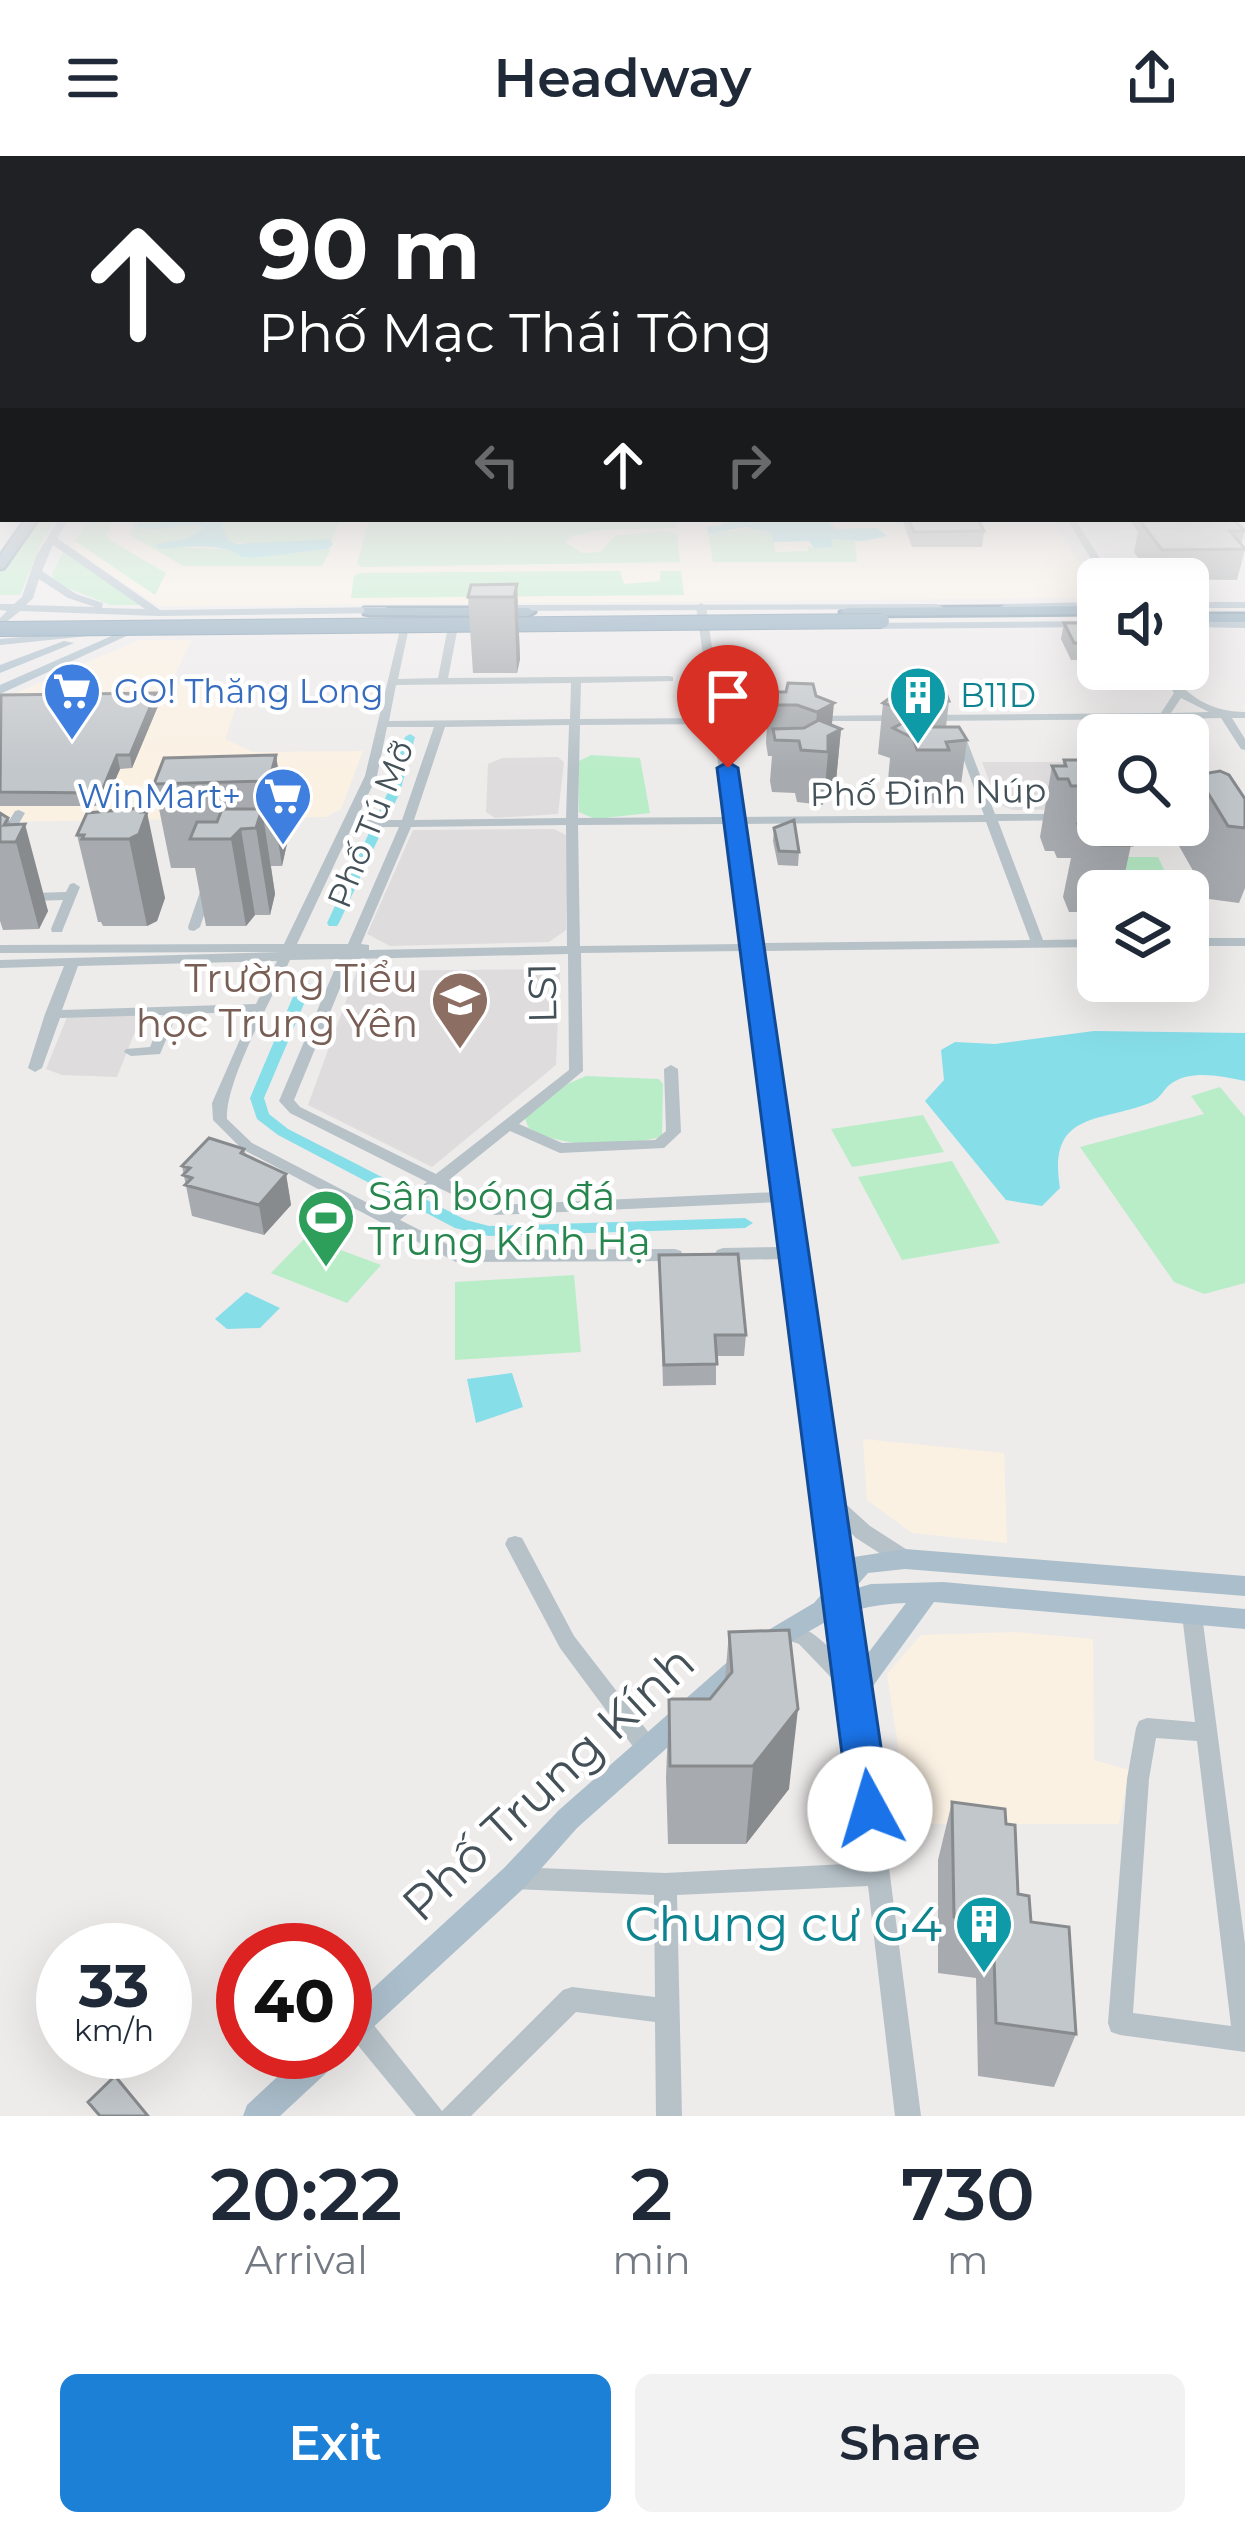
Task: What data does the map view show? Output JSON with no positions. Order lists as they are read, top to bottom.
{
  "streets": {
    "main road": ["Phố Trung Kính"],
    "street": ["Phố Đinh Núp", "Phố Tú Mỡ", "LS1"]
  },
  "crossings": [
    ["Phố Đinh Núp", "Phố Tú Mỡ"],
    ["Phố Đinh Núp", "LS1"],
    ["Phố Tú Mỡ", "LS1"]
  ],
  "places": {
    "supermarket": ["GO! Thăng Long", "WinMart+"],
    "building": ["B11D", "Chung cư G4"],
    "school or university": ["Trường Tiểu học Trung Yên"],
    "sports": ["Sân bóng đá Trung Kính Hạ"]
  },
  "page": {
    "header": "Headway",
    "turn": ["90 m", "Phố Mạc Thái Tông"],
    "speed": "33 km/h",
    "limit": "40",
    "eta": [
      "20:22",
      "Arrival",
      "2",
      "min",
      "730",
      "m"
    ],
    "buttons": ["Exit", "Share"]
  }
}
